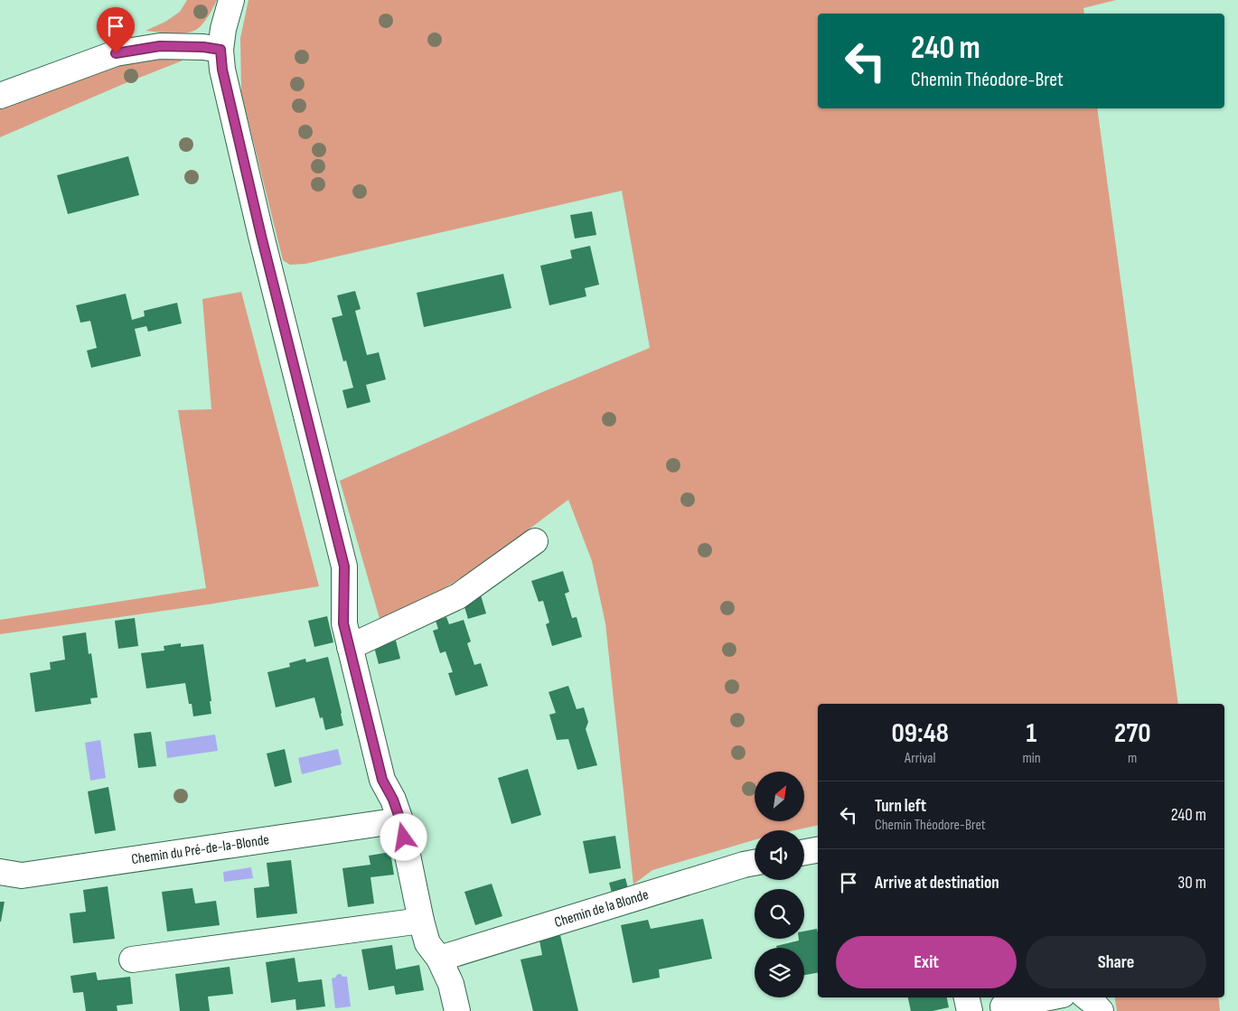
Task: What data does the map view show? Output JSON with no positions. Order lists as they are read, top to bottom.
{
  "streets": {
    "street": ["Chemin du Pré-de-la-Blonde", "Chemin de la Blonde"]
  },
  "north": "top right",
  "page": {
    "turn": ["240 m", "Chemin Théodore-Bret"],
    "eta": [
      "09:48",
      "Arrival",
      "1",
      "min",
      "270",
      "m"
    ],
    "list": [
      {
        "name": "Turn left",
        "note": "Chemin Théodore-Bret",
        "value": "240 m"
      },
      {
        "name": "Arrive at destination",
        "value": "30 m"
      }
    ],
    "buttons": ["Exit", "Share"]
  }
}
